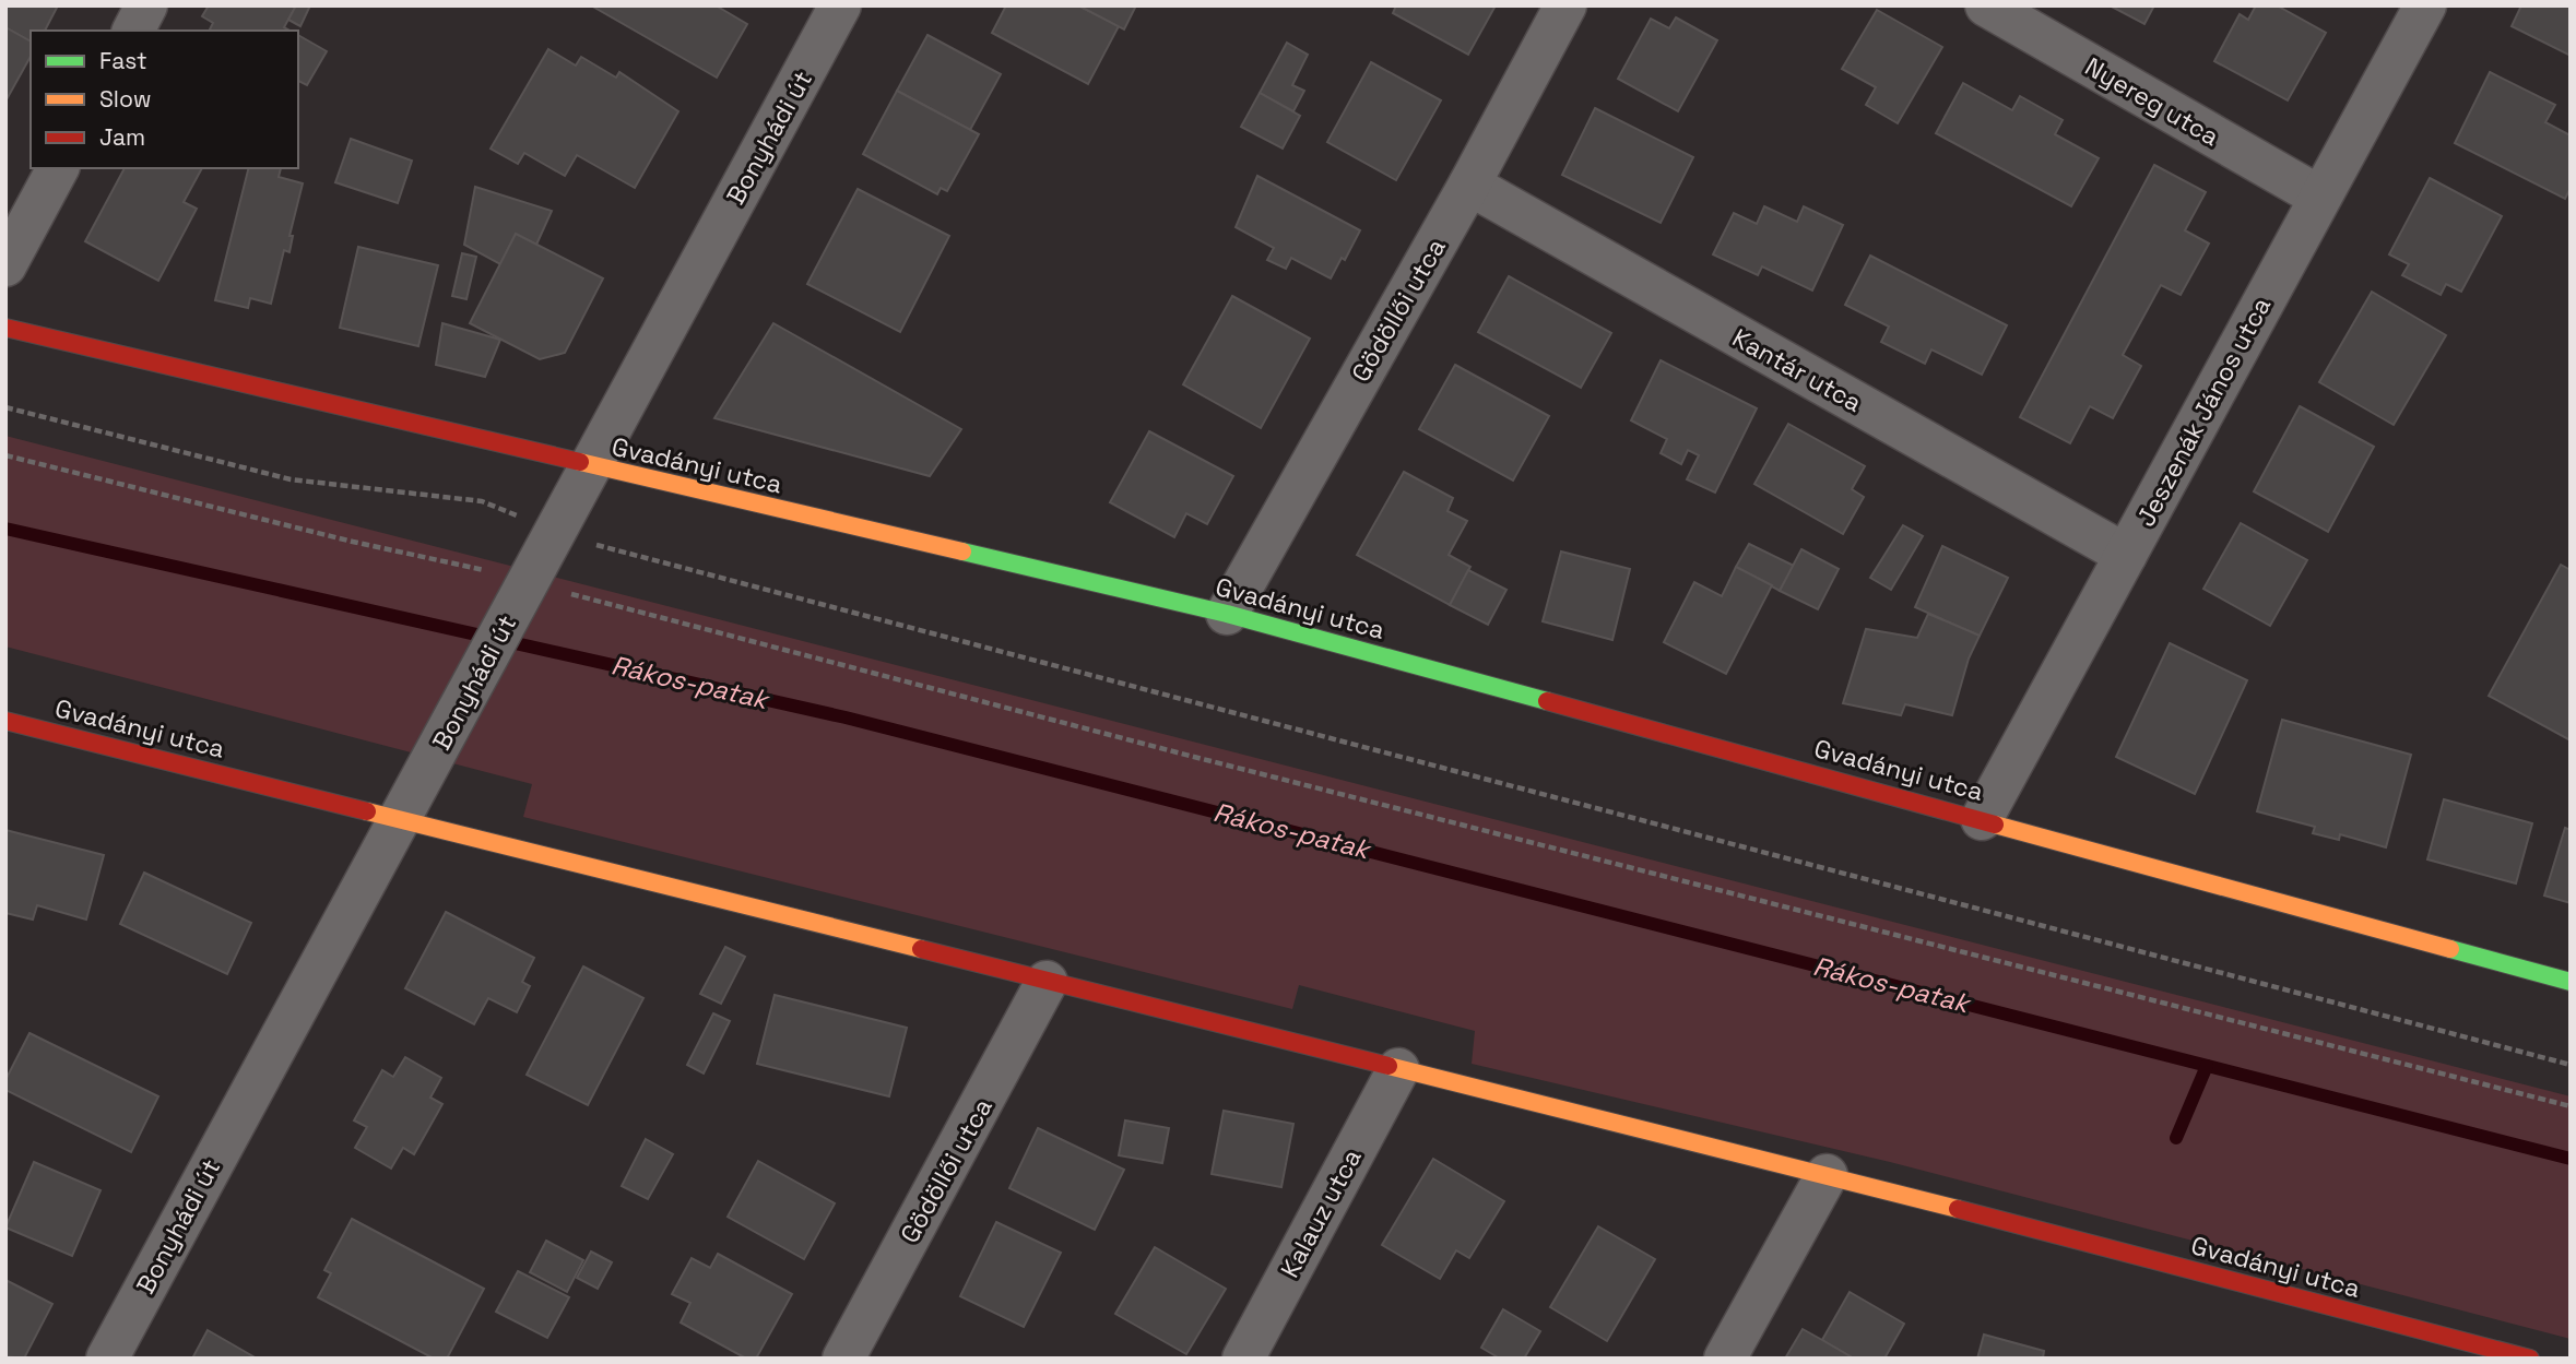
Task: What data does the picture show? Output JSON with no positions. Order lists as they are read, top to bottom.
{
  "streets": {
    "street": [
      "Nyereg utca",
      "Bonyhádi út",
      "Gödöllői utca",
      "Kantár utca",
      "Jeszenák János utca",
      "Gvadányi utca",
      "Kalauz utca"
    ]
  },
  "crossings": [
    ["Nyereg utca", "Jeszenák János utca"],
    ["Bonyhádi út", "Gvadányi utca"],
    ["Gödöllői utca", "Kantár utca"],
    ["Gödöllői utca", "Gvadányi utca"],
    ["Kantár utca", "Jeszenák János utca"],
    ["Jeszenák János utca", "Gvadányi utca"],
    ["Gvadányi utca", "Kalauz utca"]
  ],
  "water": ["Rákos-patak"],
  "legend": ["Fast", "Slow", "Jam"]
}
